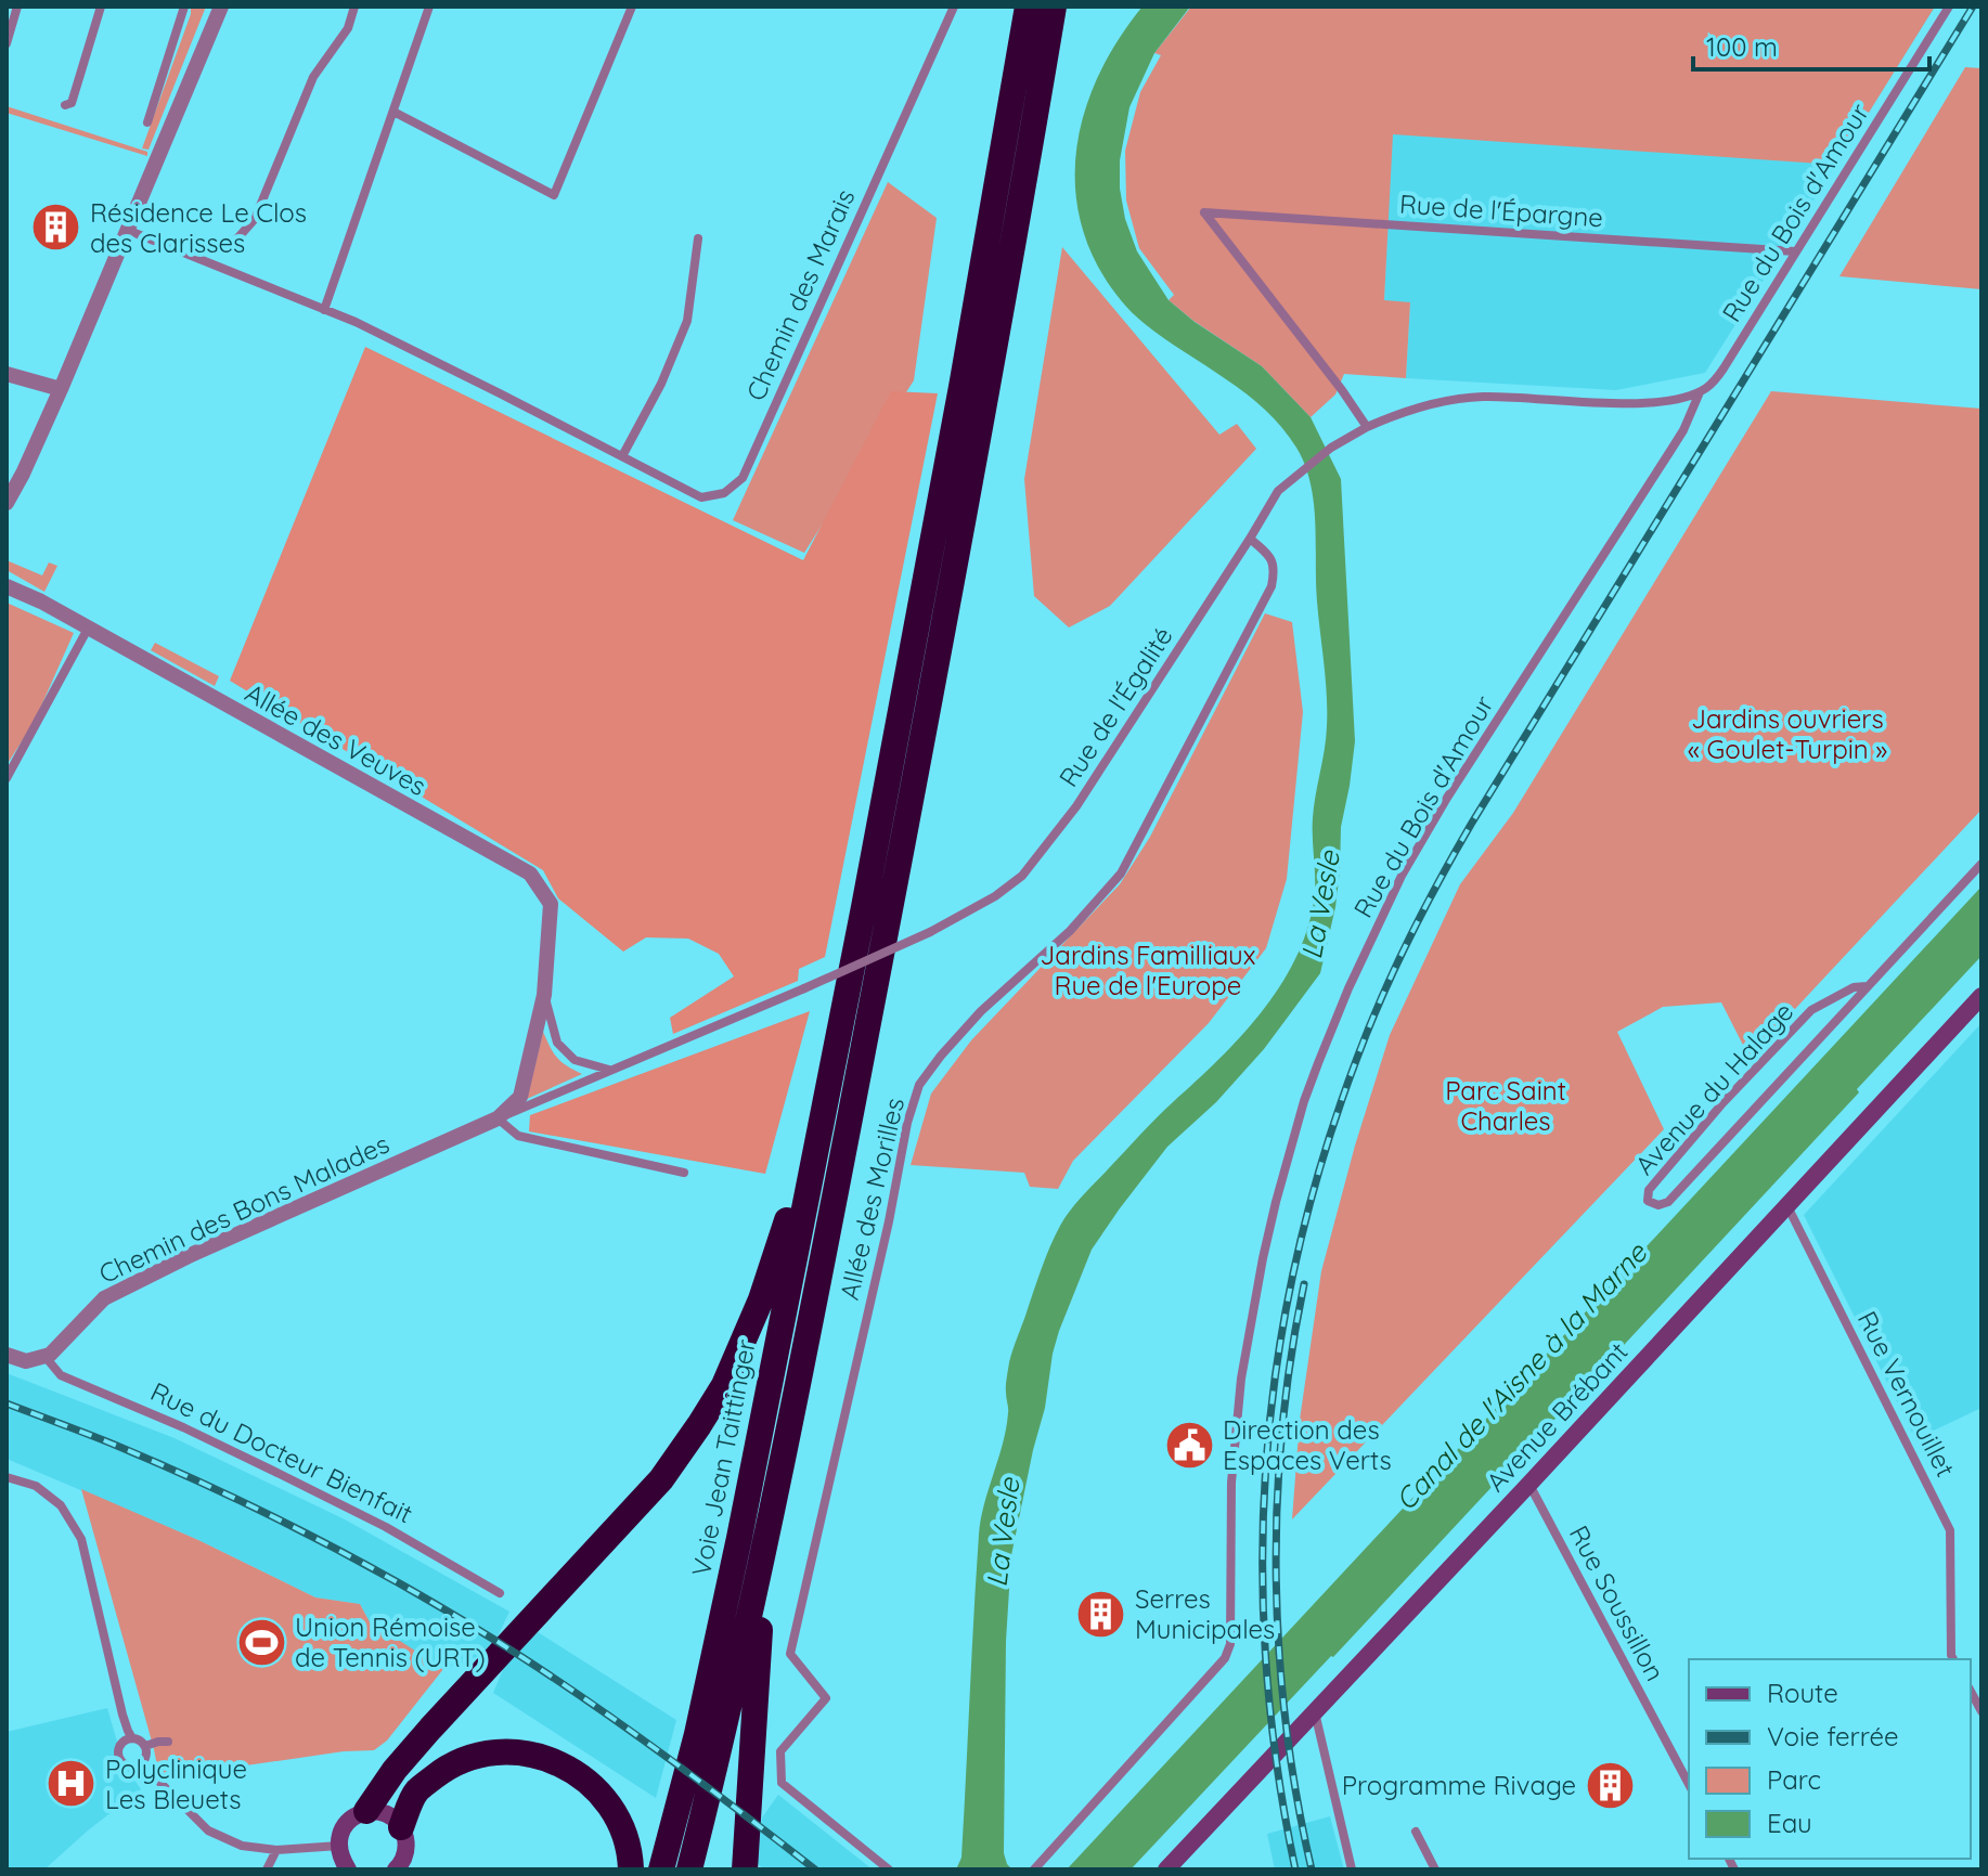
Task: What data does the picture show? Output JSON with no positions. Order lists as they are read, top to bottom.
{
  "streets": {
    "highway": ["Voie Jean Taittinger"],
    "main road": ["Avenue Brébant"],
    "street": [
      "Rue de l'Épargne",
      "Rue du Bois d'Amour",
      "Chemin des Marais",
      "Rue de l'Égalité",
      "Allée des Veuves",
      "Avenue du Halage",
      "Allée des Morilles",
      "Chemin des Bons Malades",
      "Rue Vernouillet",
      "Rue du Docteur Bienfait",
      "Rue Soussillon"
    ]
  },
  "crossings": [
    ["Rue de l'Épargne", "Rue du Bois d'Amour"],
    ["Rue de l'Épargne", "Rue de l'Égalité"],
    ["Rue de l'Égalité", "Allée des Morilles"],
    ["Rue de l'Égalité", "Chemin des Bons Malades"],
    ["Allée des Veuves", "Chemin des Bons Malades"],
    ["Chemin des Bons Malades", "Rue du Docteur Bienfait"],
    ["Rue Vernouillet", "Avenue Brébant"],
    ["Avenue Brébant", "Rue Soussillon"]
  ],
  "water": ["La Vesle", "Canal de l'Aisne à la Marne"],
  "parks": ["Jardins ouvriers « Goulet-Turpin »", "Jardins Familliaux Rue de l'Europe", "Parc Saint Charles"],
  "places": {
    "building": ["Résidence Le Clos des Clarisses", "Serres Municipales", "Programme Rivage"],
    "public building": ["Direction des Espaces Verts"],
    "sports": ["Union Rémoise de Tennis (URT)"],
    "hospital": ["Polyclinique Les Bleuets"]
  },
  "legend": [
    "Route",
    "Voie ferrée",
    "Parc",
    "Eau"
  ],
  "scale_bar": "100 m"
}
